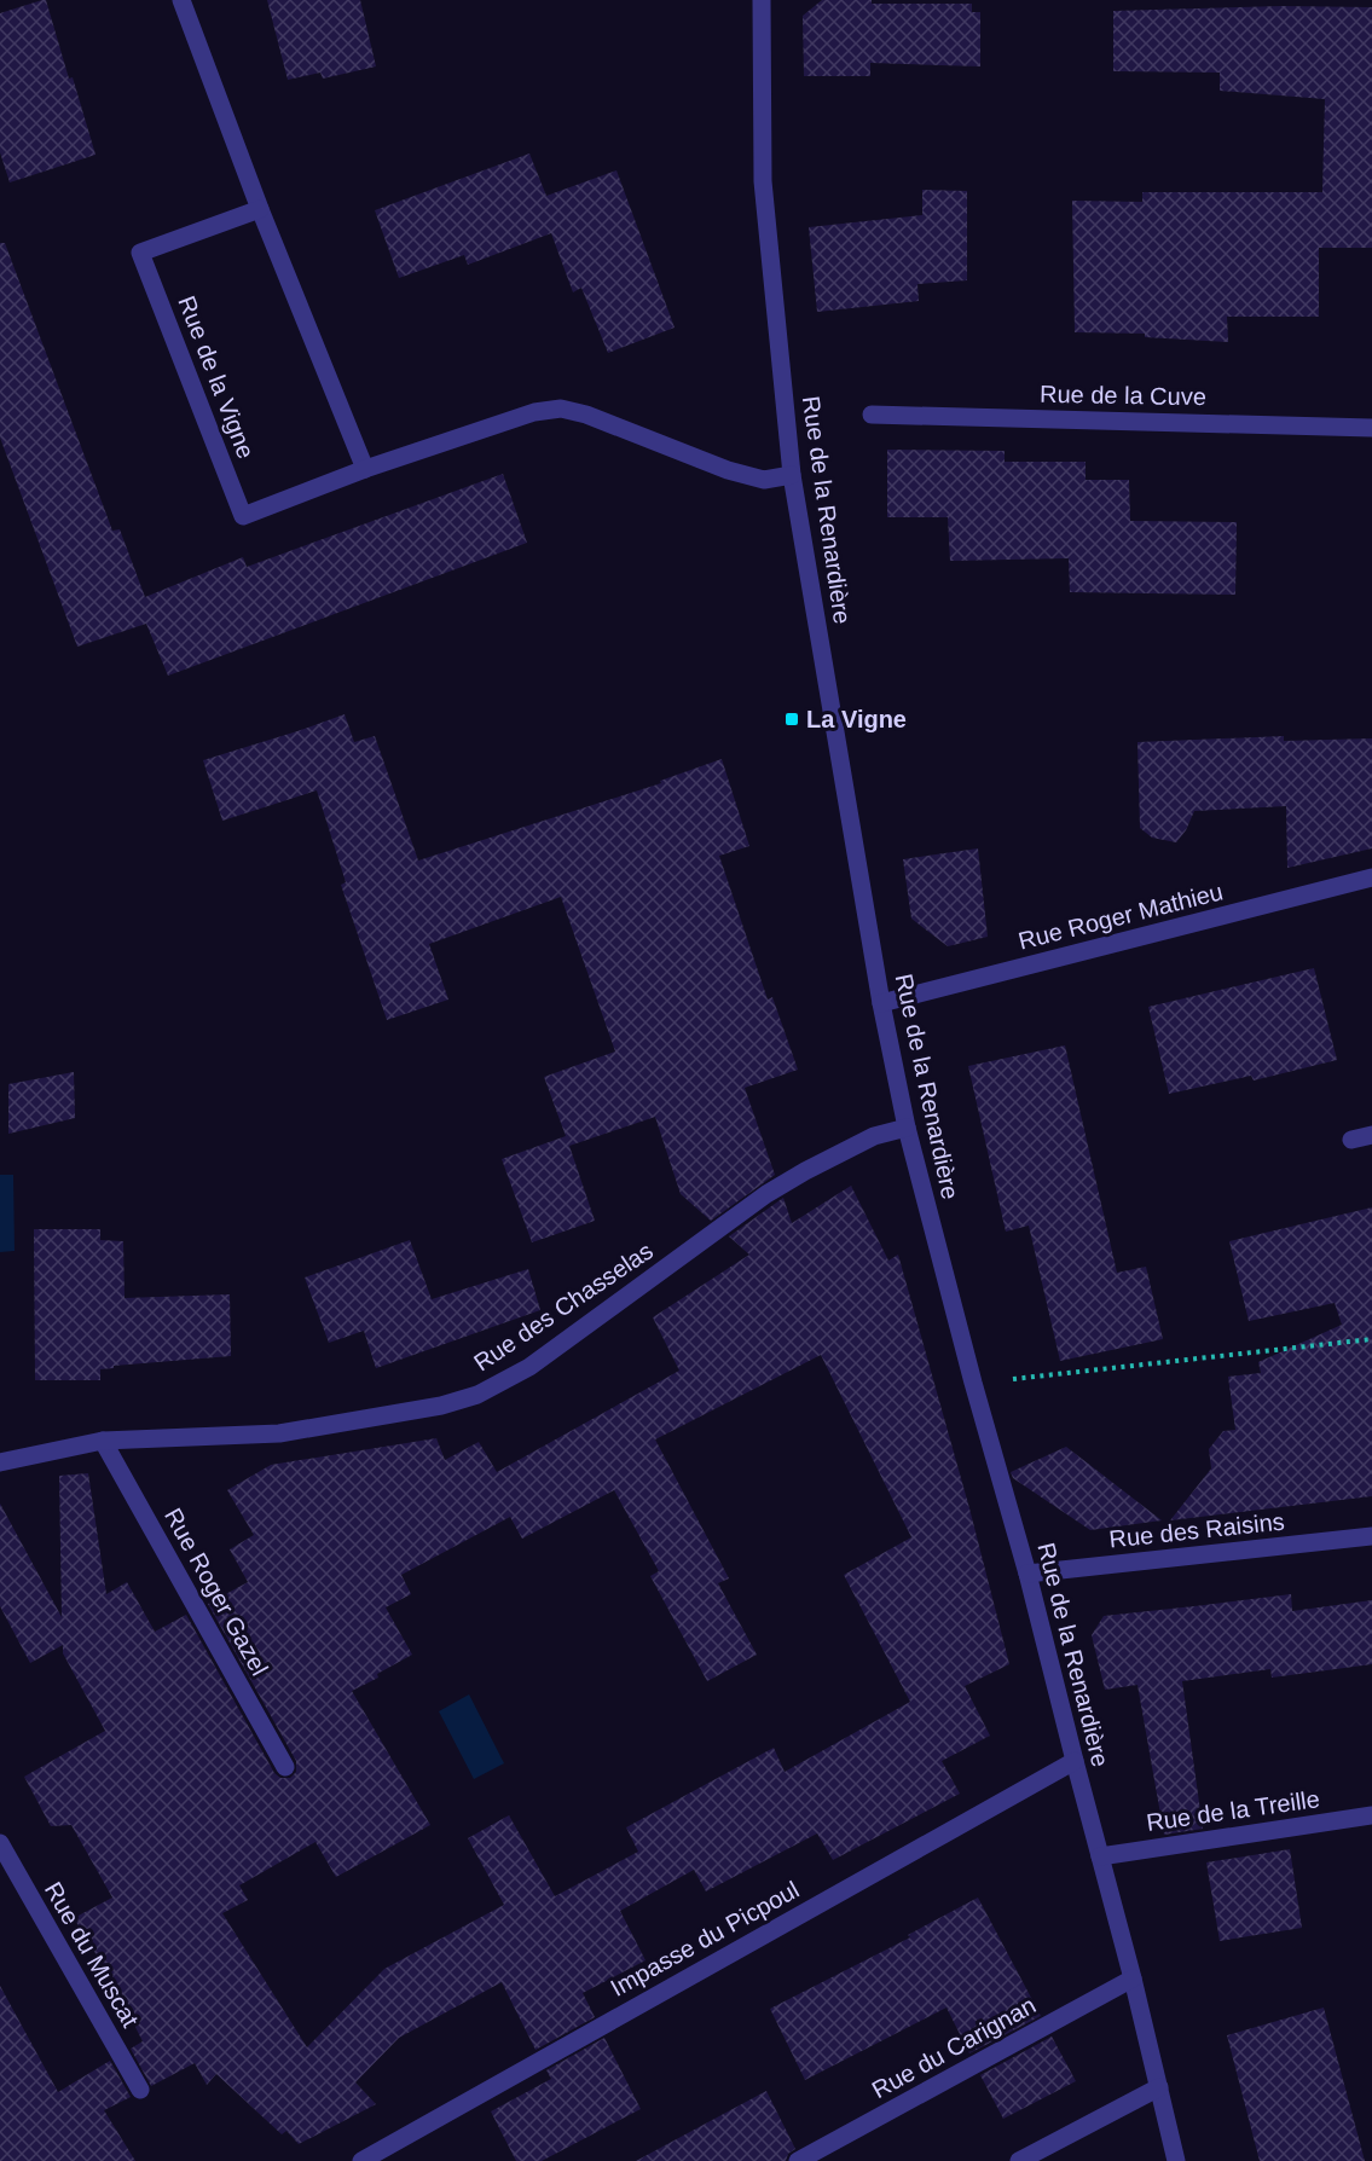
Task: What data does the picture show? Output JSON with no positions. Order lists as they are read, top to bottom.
{
  "streets": {
    "street": [
      "Rue de la Vigne",
      "Rue de la Cuve",
      "Rue de la Renardière",
      "Rue Roger Mathieu",
      "Rue des Chasselas",
      "Rue des Raisins",
      "Rue Roger Gazel",
      "Rue de la Treille",
      "Impasse du Picpoul",
      "Rue du Muscat",
      "Rue du Carignan"
    ]
  },
  "crossings": [
    ["Rue de la Vigne", "Rue de la Renardière"],
    ["Rue de la Renardière", "Rue Roger Mathieu"],
    ["Rue de la Renardière", "Rue des Chasselas"],
    ["Rue de la Renardière", "Rue des Raisins"],
    ["Rue de la Renardière", "Rue de la Treille"],
    ["Rue de la Renardière", "Impasse du Picpoul"],
    ["Rue de la Renardière", "Rue du Carignan"],
    ["Rue des Chasselas", "Rue Roger Gazel"]
  ],
  "places": {
    "transit": ["La Vigne"]
  }
}
